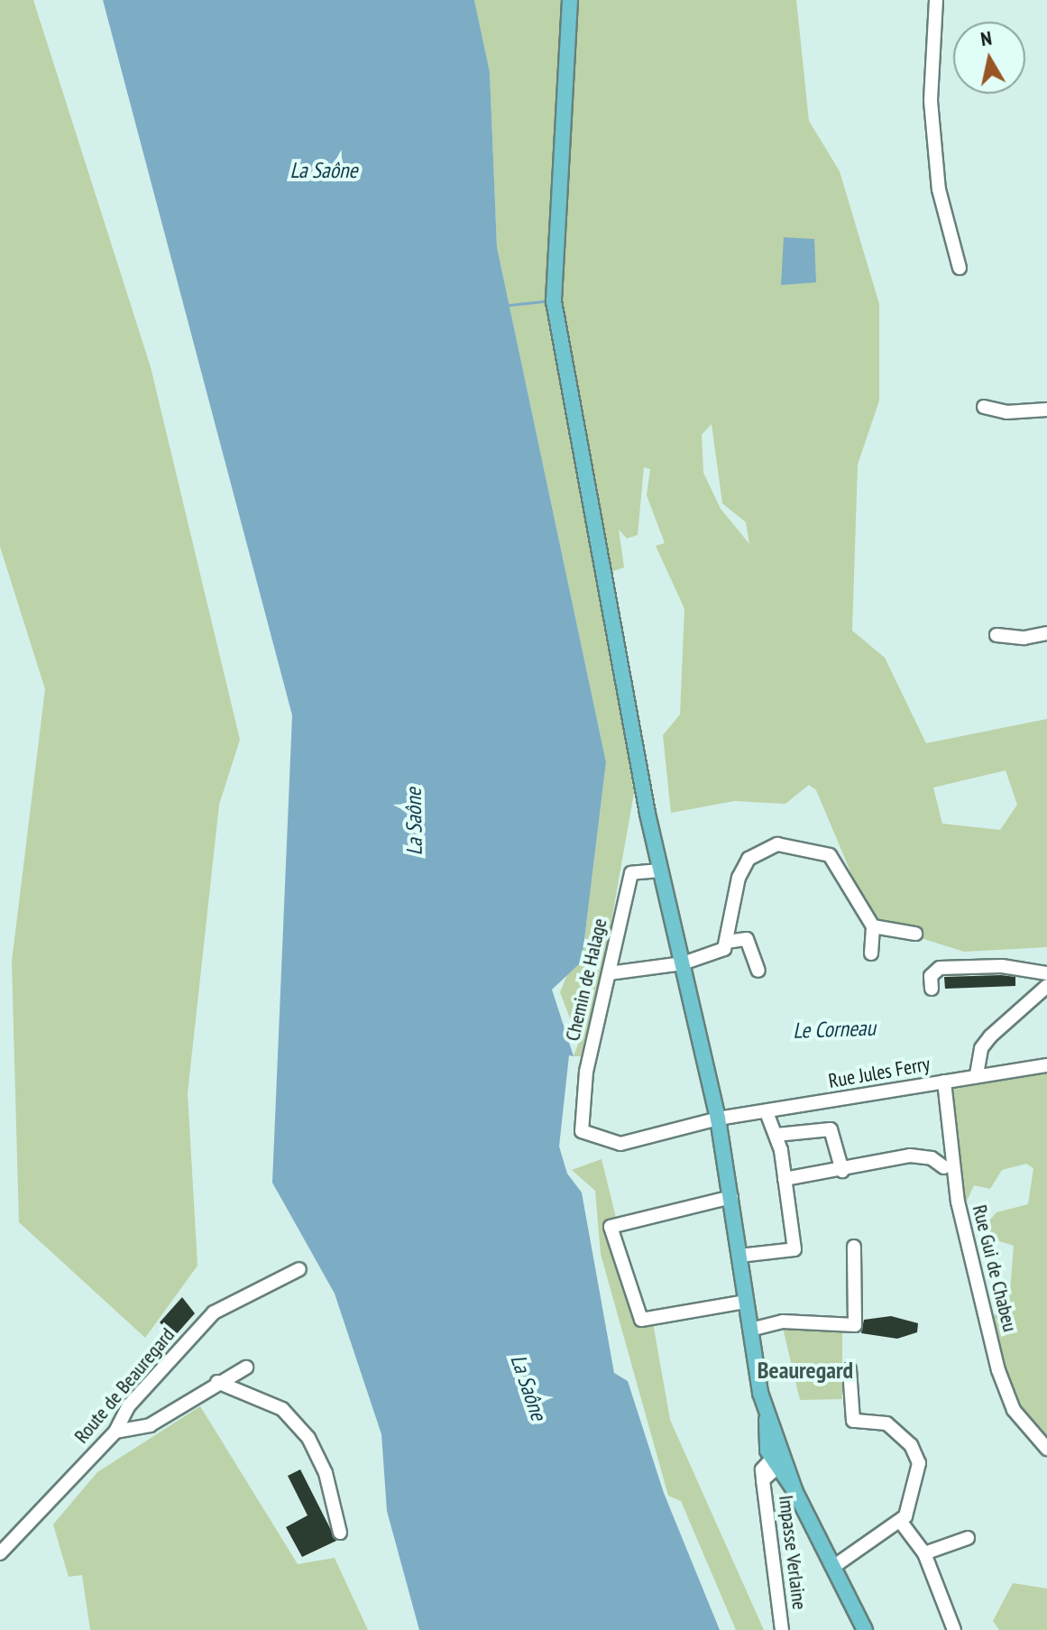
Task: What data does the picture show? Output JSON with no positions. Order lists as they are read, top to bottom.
{
  "streets": {
    "street": [
      "Chemin de Halage",
      "Rue Jules Ferry",
      "Rue Gui de Chabeu",
      "Route de Beauregard",
      "Impasse Verlaine"
    ]
  },
  "crossings": [
    ["Chemin de Halage", "Rue Jules Ferry"],
    ["Rue Jules Ferry", "Rue Gui de Chabeu"]
  ],
  "districts": ["Beauregard"],
  "water": ["La Saône", "Le Corneau"],
  "north": "top"
}
